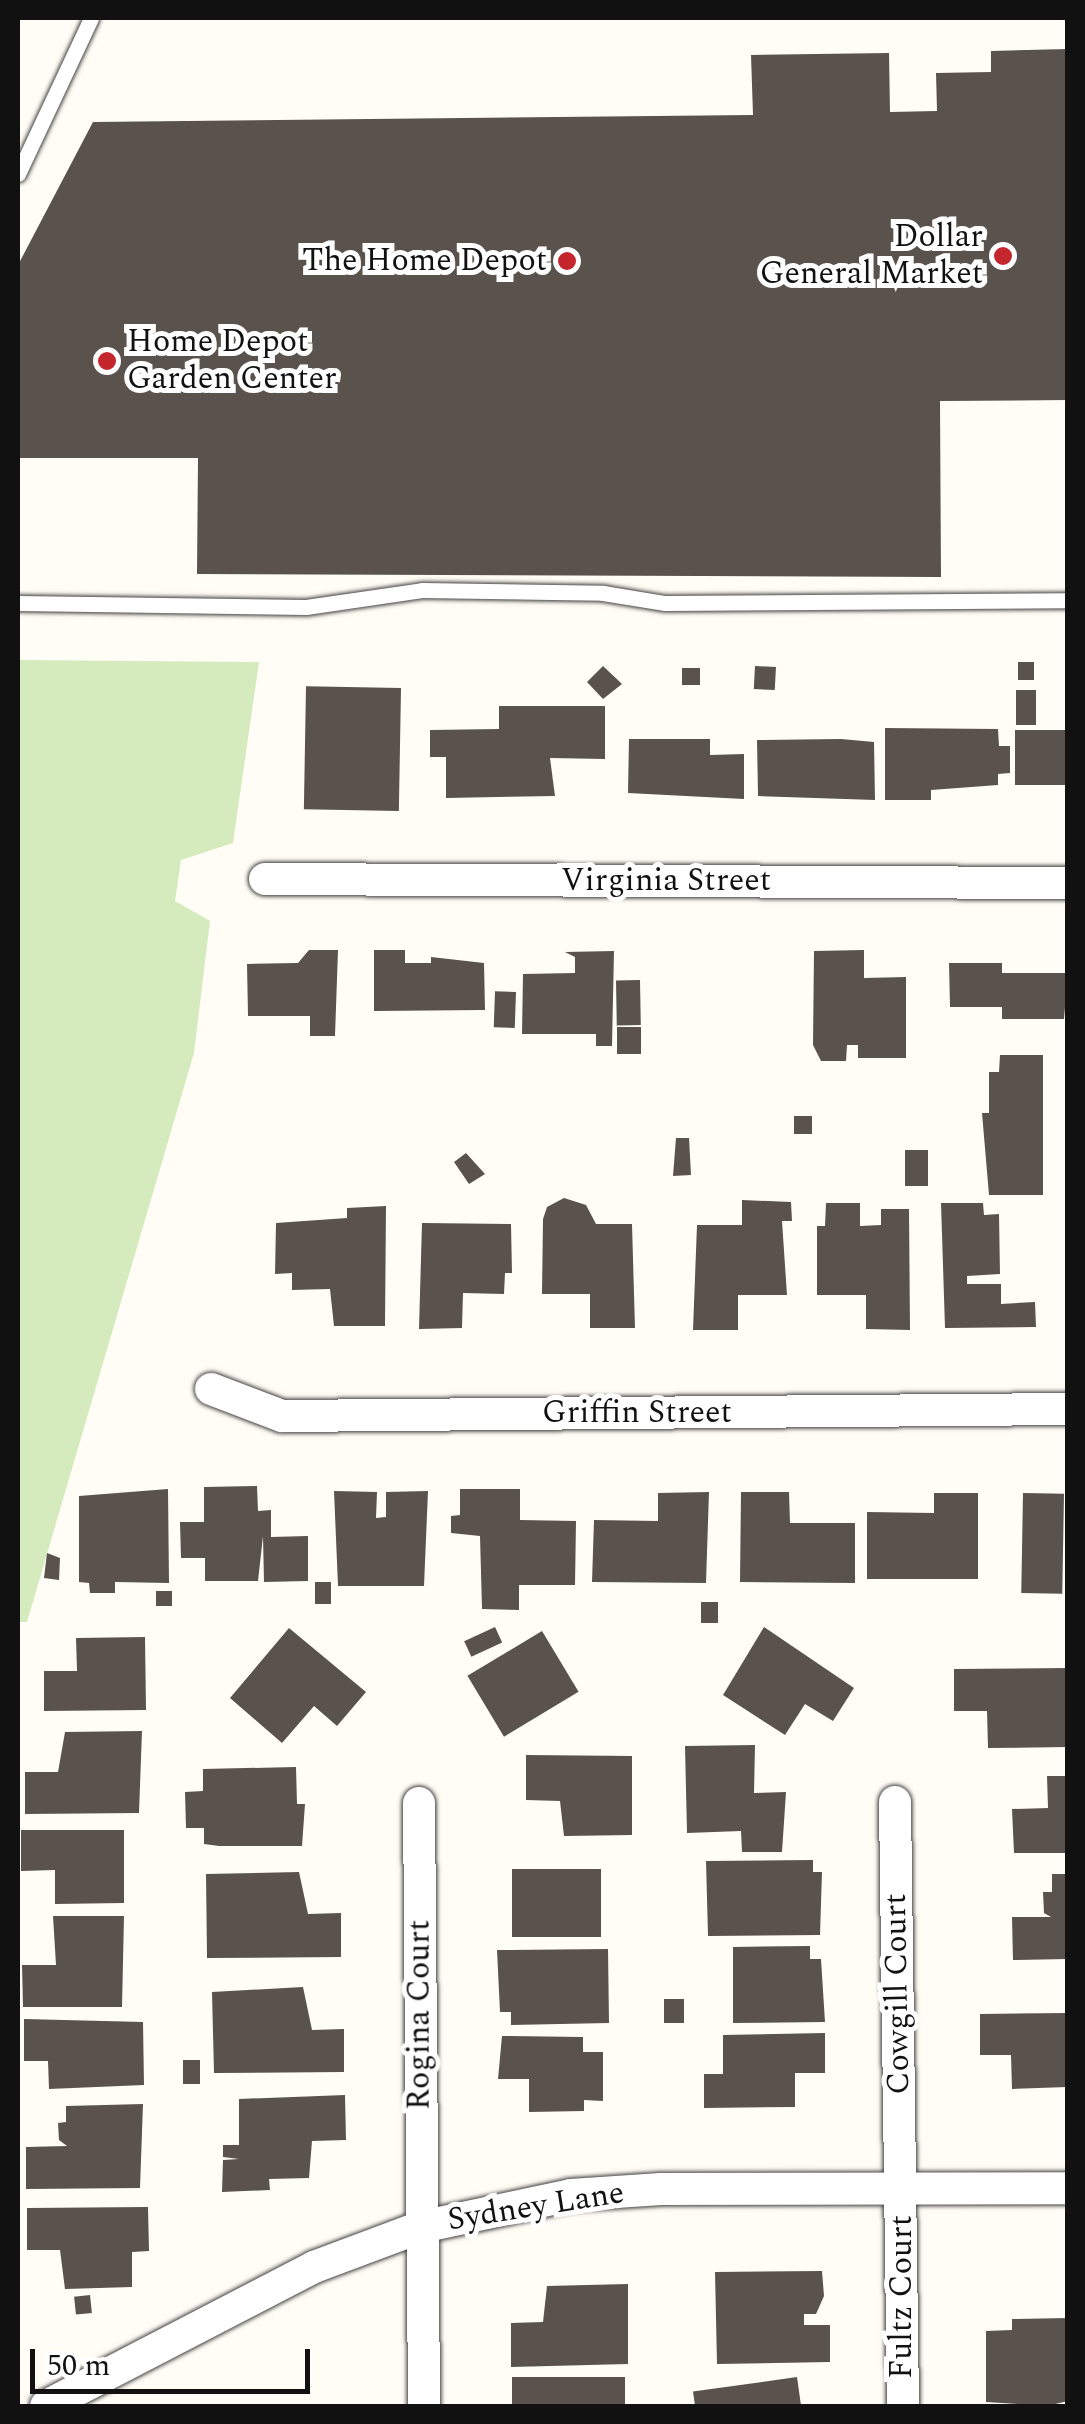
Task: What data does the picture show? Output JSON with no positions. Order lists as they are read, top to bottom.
{
  "streets": {
    "street": [
      "Virginia Street",
      "Griffin Street",
      "Cowgill Court",
      "Rogina Court",
      "Sydney Lane",
      "Fultz Court"
    ]
  },
  "crossings": [
    ["Cowgill Court", "Sydney Lane"],
    ["Cowgill Court", "Fultz Court"],
    ["Rogina Court", "Sydney Lane"],
    ["Sydney Lane", "Fultz Court"]
  ],
  "places": ["Dollar General Market", "The Home Depot", "Home Depot Garden Center"],
  "scale_bar": "50 m"
}
